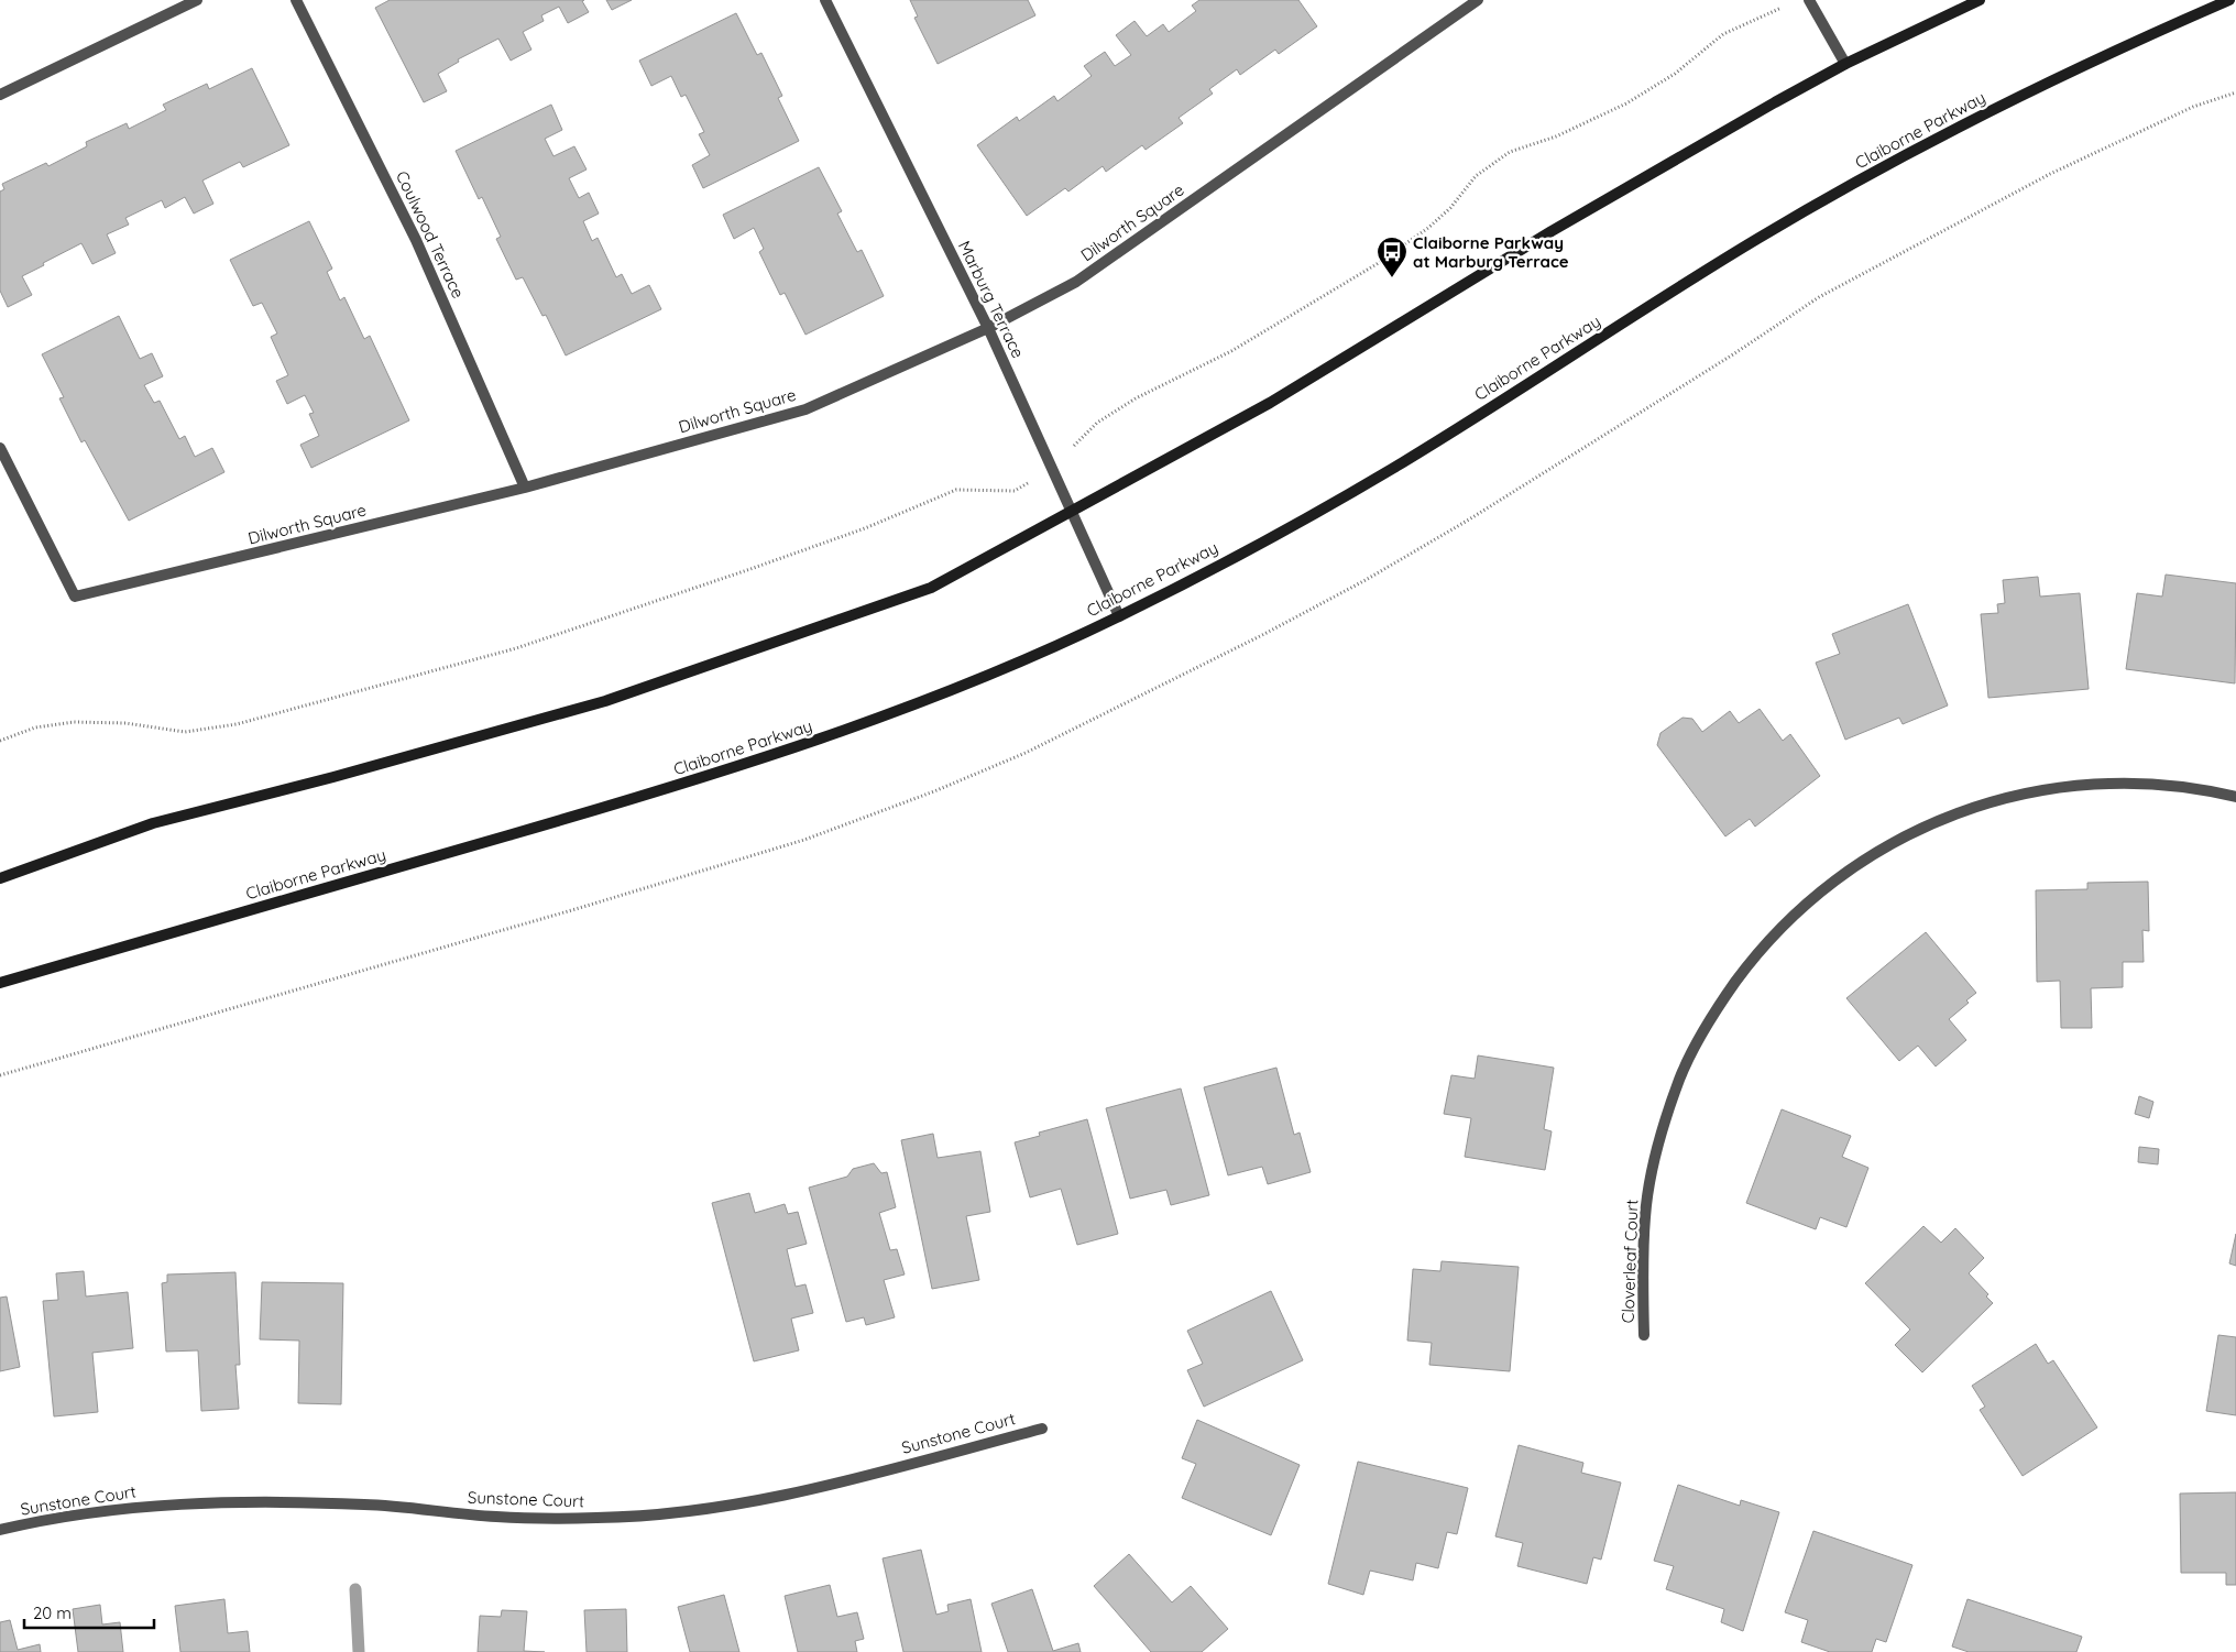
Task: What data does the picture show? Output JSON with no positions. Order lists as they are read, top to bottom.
{
  "streets": {
    "main road": ["Claiborne Parkway"],
    "street": [
      "Dilworth Square",
      "Coulwood Terrace",
      "Marburg Terrace",
      "Cloverleaf Court",
      "Sunstone Court"
    ]
  },
  "crossings": [
    ["Claiborne Parkway", "Marburg Terrace"],
    ["Dilworth Square", "Coulwood Terrace"],
    ["Dilworth Square", "Marburg Terrace"]
  ],
  "places": {
    "bus stop": ["Claiborne Parkway at Marburg Terrace"]
  },
  "scale_bar": "20 m"
}
